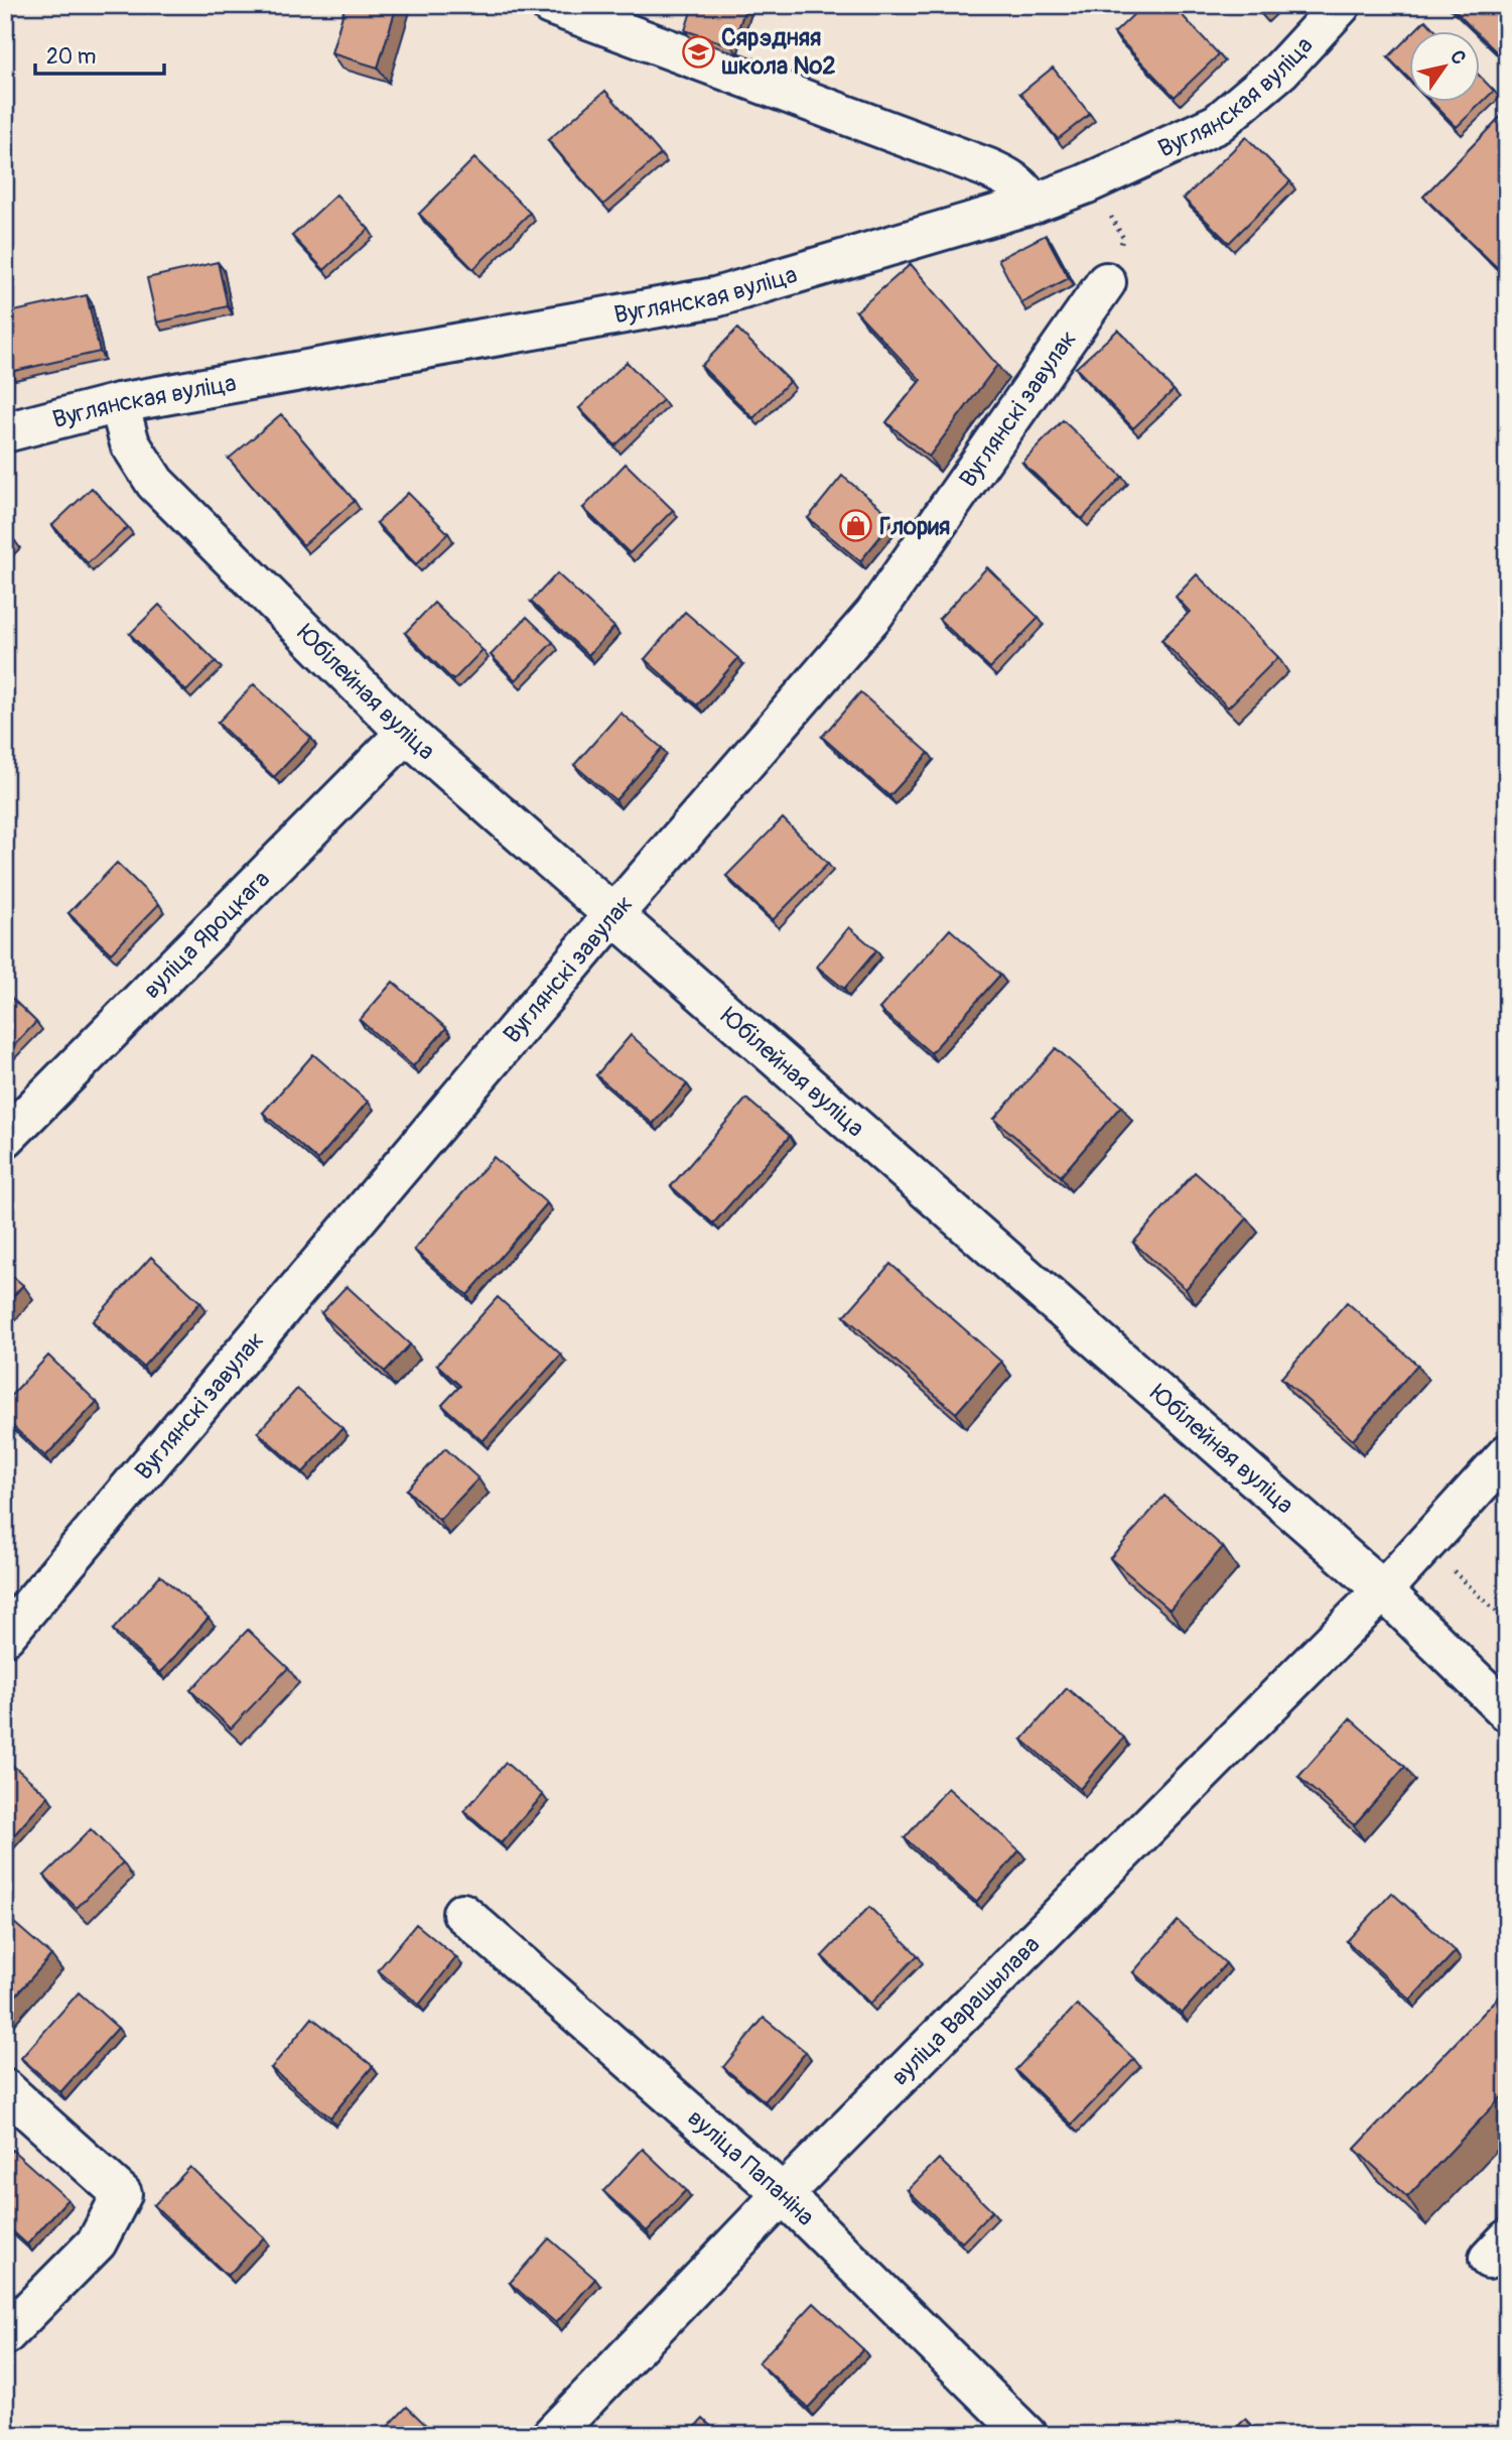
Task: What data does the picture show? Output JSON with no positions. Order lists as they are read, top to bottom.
{
  "streets": {
    "street": [
      "Вуглянская вуліца",
      "Вуглянскі завулак",
      "Юбілейная вуліца",
      "вуліца Яроцкага",
      "вуліца Варашылава",
      "вуліца Папаніна"
    ]
  },
  "crossings": [
    ["Вуглянская вуліца", "Юбілейная вуліца"],
    ["Вуглянскі завулак", "Юбілейная вуліца"],
    ["Юбілейная вуліца", "вуліца Яроцкага"],
    ["Юбілейная вуліца", "вуліца Варашылава"],
    ["вуліца Варашылава", "вуліца Папаніна"]
  ],
  "places": {
    "school or university": ["Сярэдняя школа №2"],
    "shop": ["Глория"]
  },
  "scale_bar": "20 m",
  "north": "top right"
}
